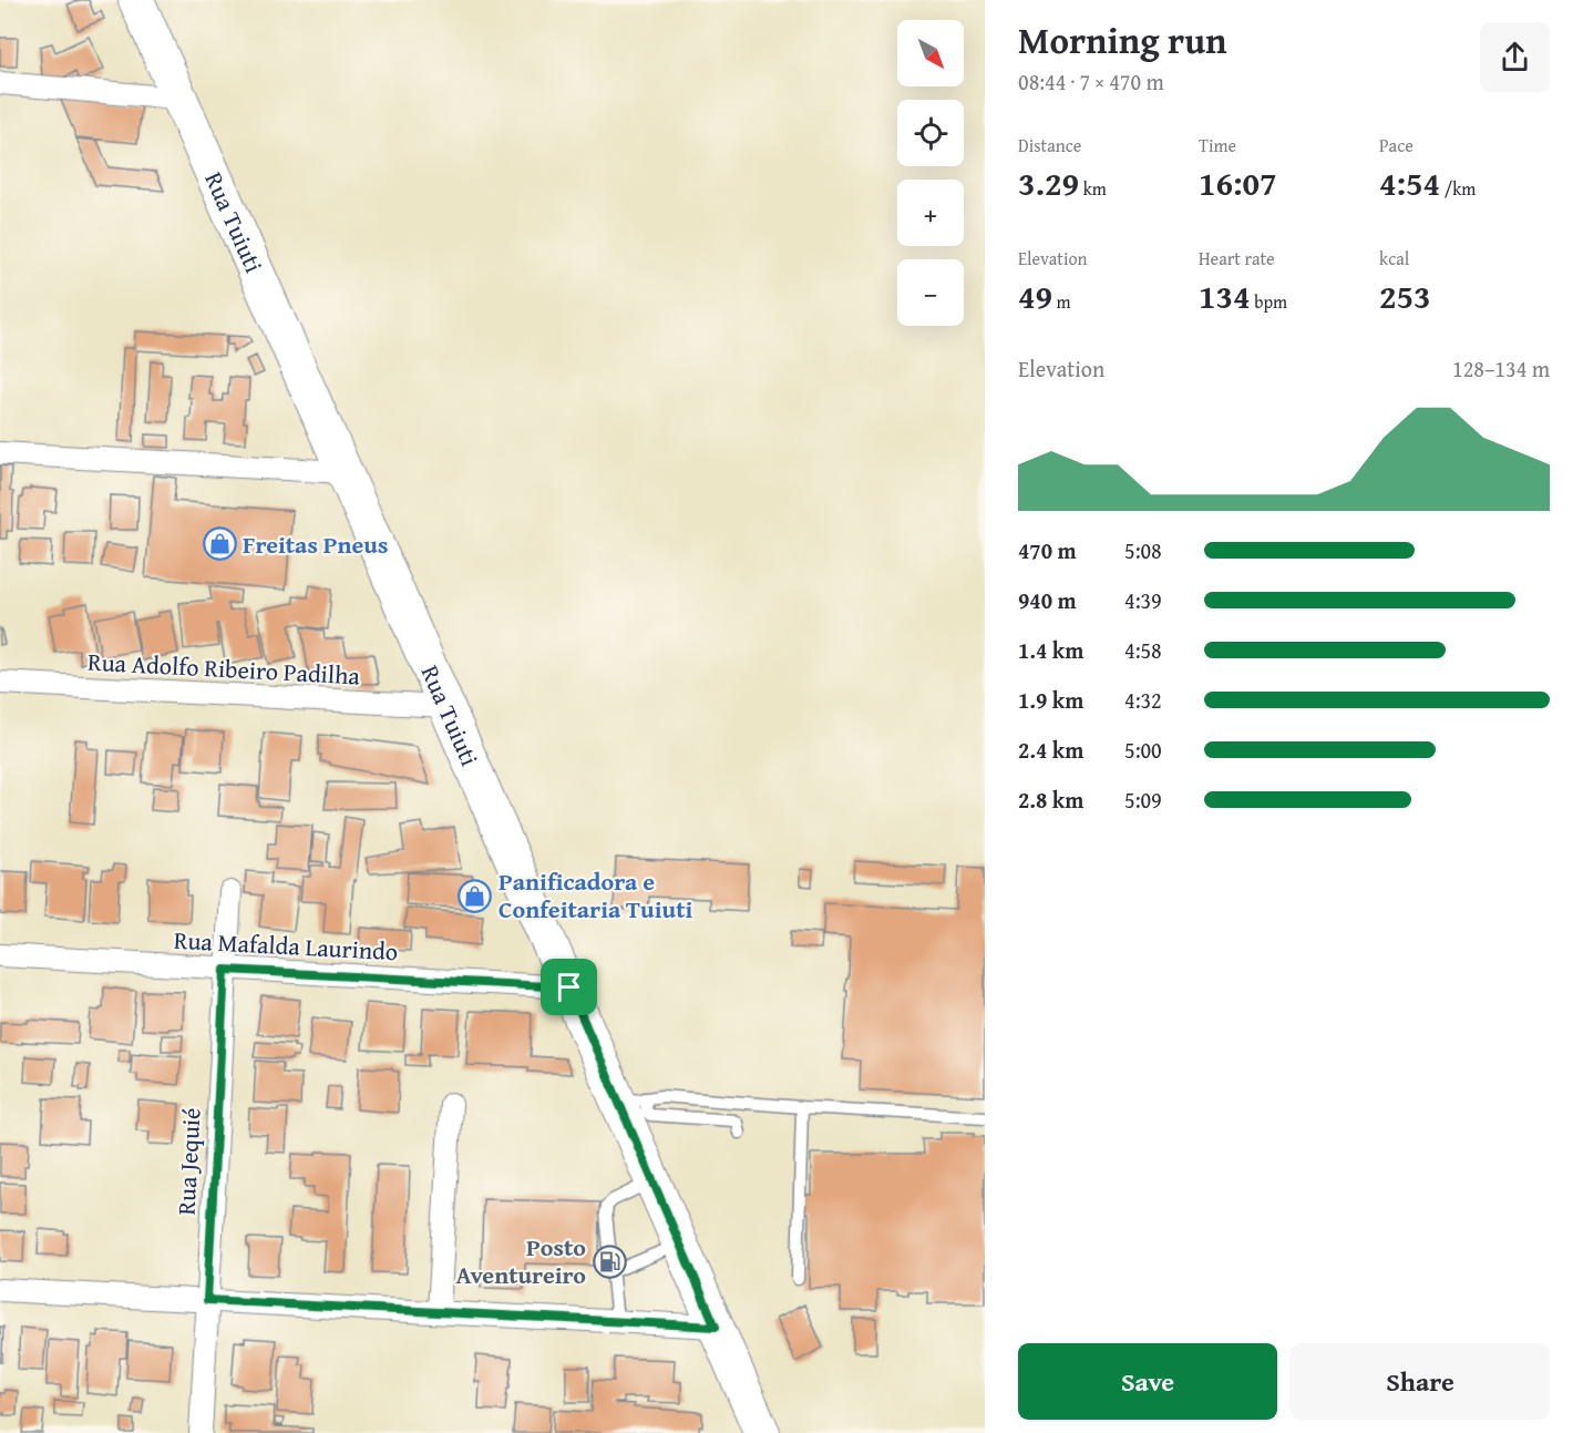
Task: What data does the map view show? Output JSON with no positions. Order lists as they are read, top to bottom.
{
  "streets": {
    "main road": ["Rua Tuiuti"],
    "street": ["Rua Adolfo Ribeiro Padilha", "Rua Mafalda Laurindo", "Rua Jequié"]
  },
  "crossings": [
    ["Rua Tuiuti", "Rua Adolfo Ribeiro Padilha"],
    ["Rua Tuiuti", "Rua Mafalda Laurindo"],
    ["Rua Mafalda Laurindo", "Rua Jequié"]
  ],
  "places": {
    "shop": ["Freitas Pneus", "Panificadora e Confeitaria Tuiuti"],
    "fuel station": ["Posto Aventureiro"]
  },
  "north": "bottom right",
  "page": {
    "heading": ["Morning run", "08:44 · 7 × 470 m"],
    "map_buttons": ["+", "−"],
    "stats": [
      ["Distance", "3.29 km"],
      ["Time", "16:07"],
      ["Pace", "4:54 /km"],
      ["Elevation", "49 m"],
      ["Heart rate", "134 bpm"],
      ["kcal", "253"]
    ],
    "chart": ["Elevation", "128–134 m"],
    "list": [
      {
        "name": "470 m",
        "note": "5:08"
      },
      {
        "name": "940 m",
        "note": "4:39"
      },
      {
        "name": "1.4 km",
        "note": "4:58"
      },
      {
        "name": "1.9 km",
        "note": "4:32"
      },
      {
        "name": "2.4 km",
        "note": "5:00"
      },
      {
        "name": "2.8 km",
        "note": "5:09"
      }
    ],
    "buttons": ["Save", "Share"]
  }
}
